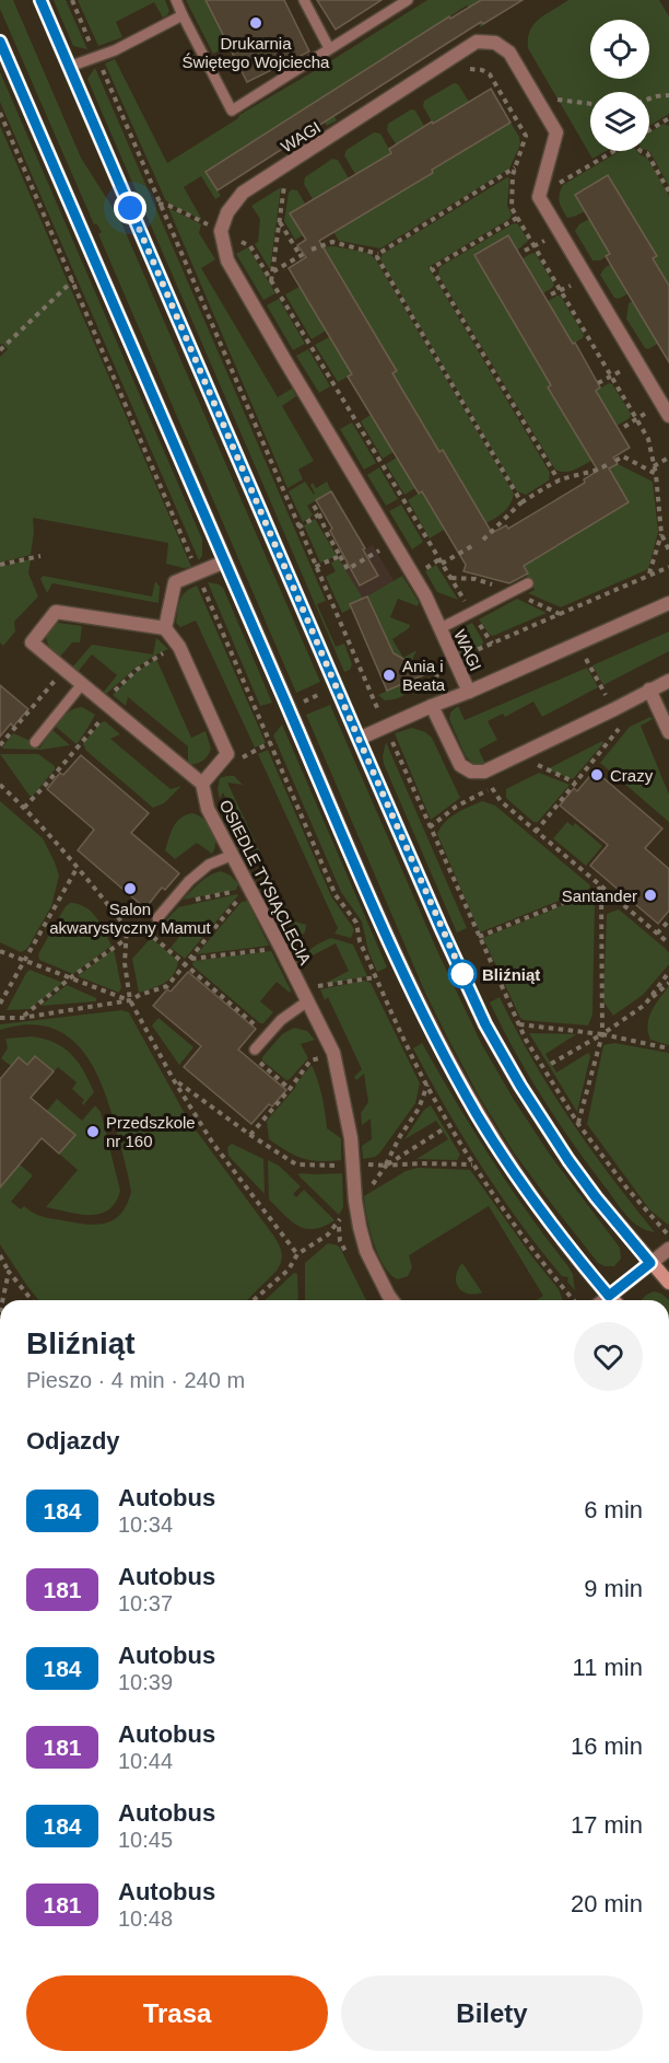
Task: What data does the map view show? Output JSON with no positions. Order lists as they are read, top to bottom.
{
  "streets": {
    "street": ["WAGI", "OSIEDLE TYSIĄCLECIA"]
  },
  "places": [
    "Drukarnia Świętego Wojciecha",
    "Ania i Beata",
    "Crazy",
    "Salon akwarystyczny Mamut",
    "Santander",
    "Bliźniąt",
    "Przedszkole nr 160"
  ],
  "lines": ["bus line 184"],
  "page": {
    "heading": [
      ["Bliźniąt", "Pieszo · 4 min · 240 m"],
      "Odjazdy"
    ],
    "list": [
      {
        "mark": "184",
        "name": "Autobus",
        "note": "10:34",
        "value": "6 min"
      },
      {
        "mark": "181",
        "name": "Autobus",
        "note": "10:37",
        "value": "9 min"
      },
      {
        "mark": "184",
        "name": "Autobus",
        "note": "10:39",
        "value": "11 min"
      },
      {
        "mark": "181",
        "name": "Autobus",
        "note": "10:44",
        "value": "16 min"
      },
      {
        "mark": "184",
        "name": "Autobus",
        "note": "10:45",
        "value": "17 min"
      },
      {
        "mark": "181",
        "name": "Autobus",
        "note": "10:48",
        "value": "20 min"
      }
    ],
    "buttons": ["Trasa", "Bilety"]
  }
}
